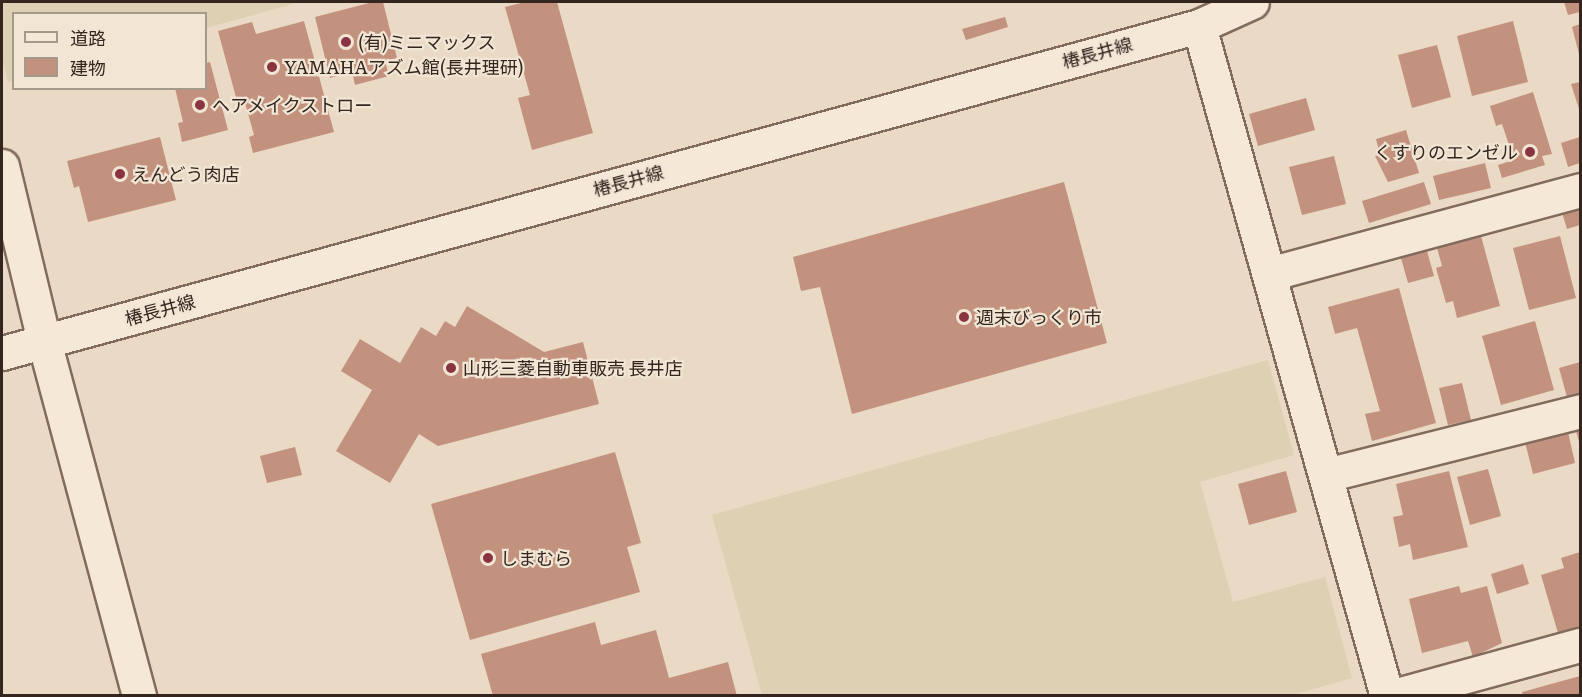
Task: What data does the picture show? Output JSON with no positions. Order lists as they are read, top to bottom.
{
  "streets": {
    "street": ["椿長井線"]
  },
  "places": [
    "(有)ミニマックス",
    "YAMAHAアズム館(長井理研)",
    "ヘアメイクストロー",
    "くすりのエンゼル",
    "えんどう肉店",
    "週末びっくり市",
    "山形三菱自動車販売 長井店",
    "しまむら"
  ],
  "legend": ["道路", "建物"]
}
